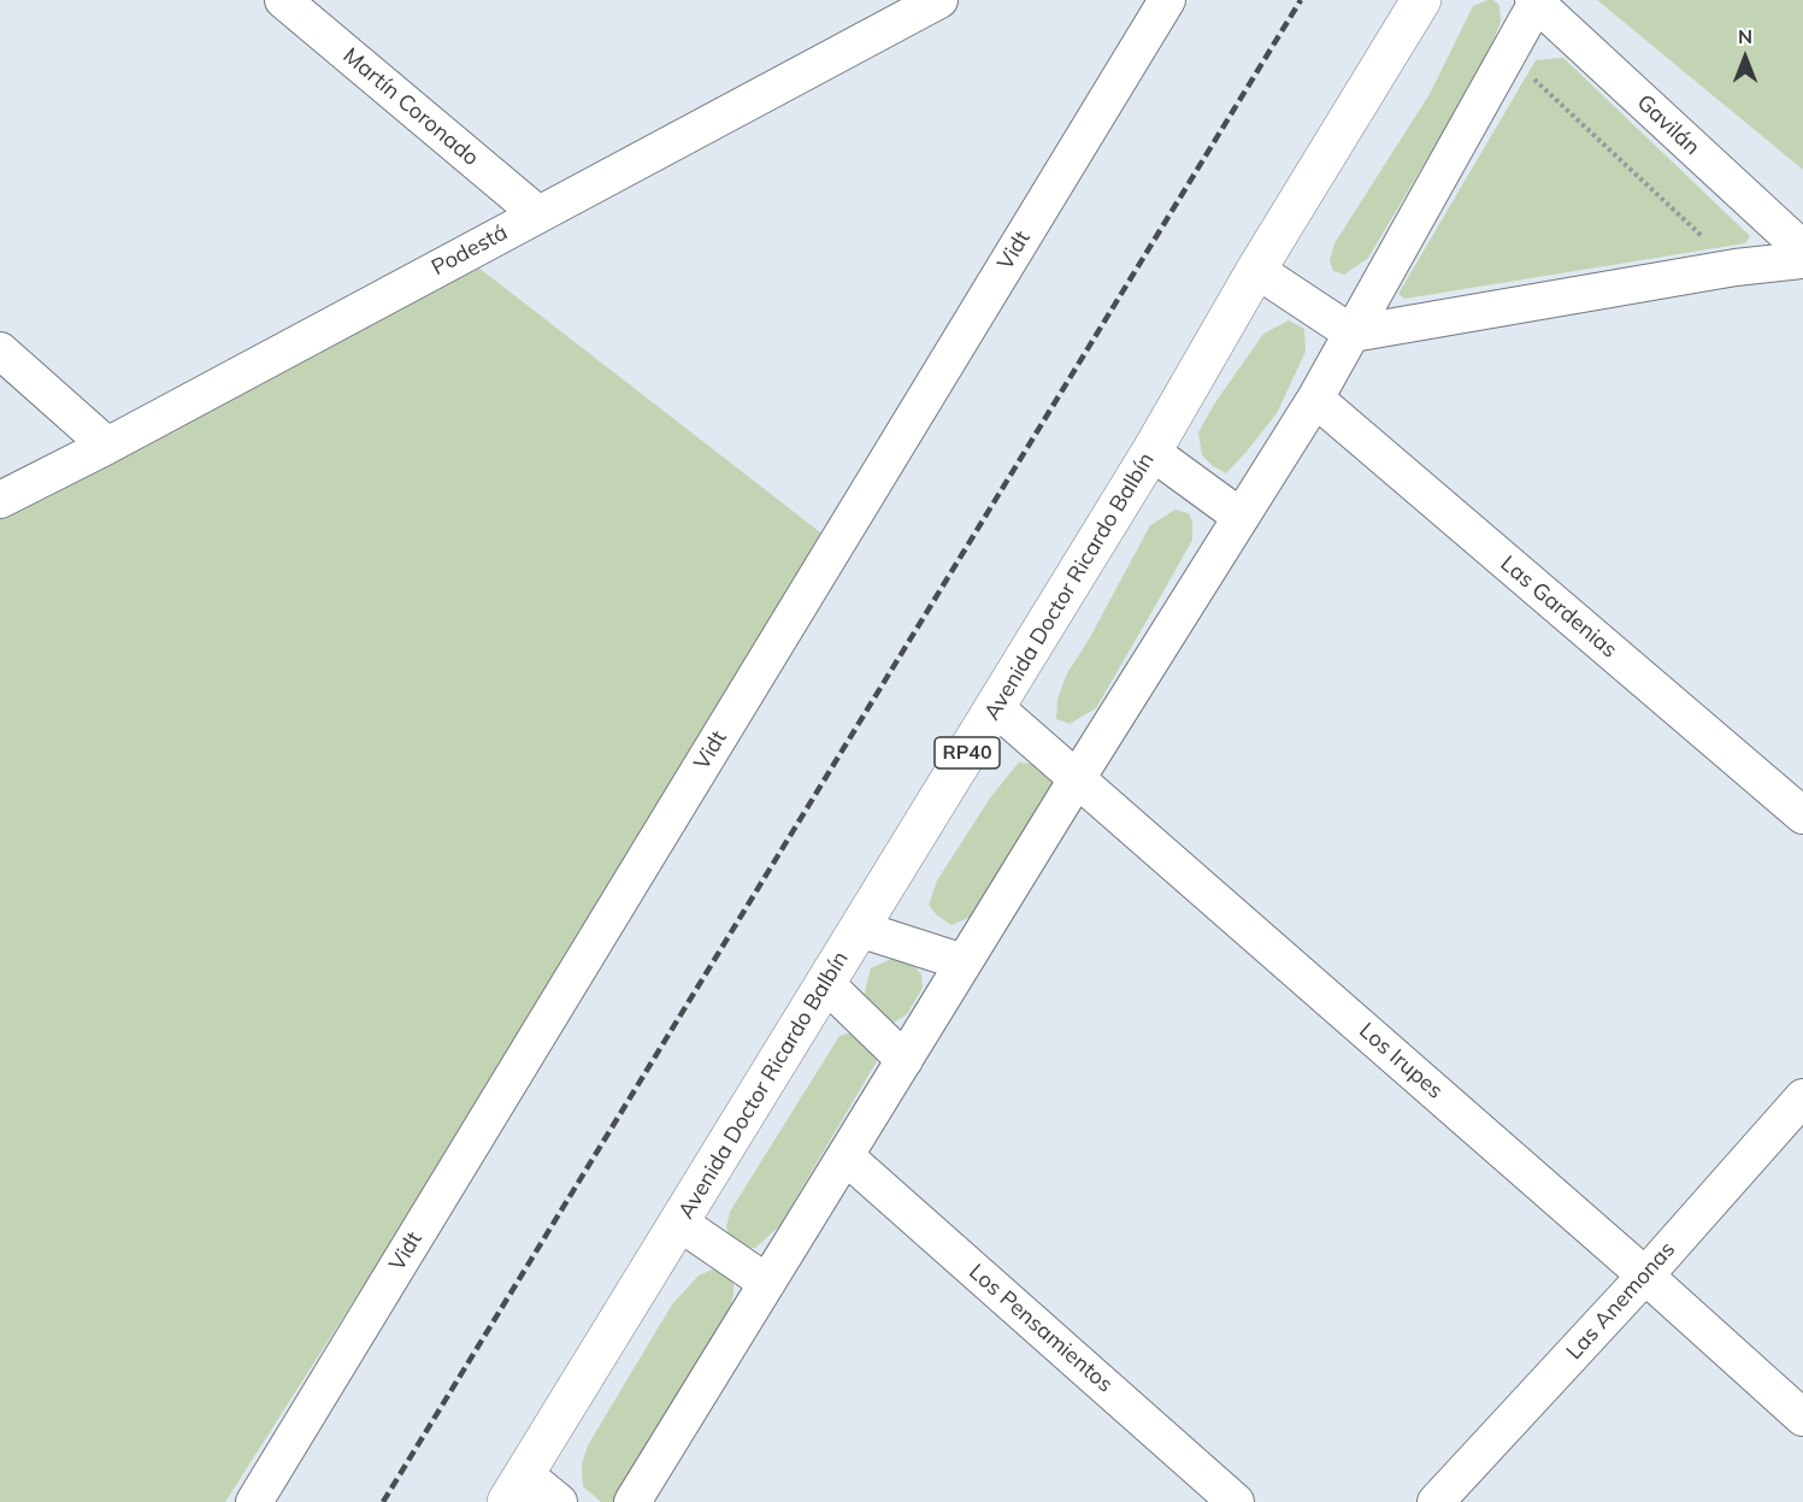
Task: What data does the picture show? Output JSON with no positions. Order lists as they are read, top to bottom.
{
  "streets": {
    "main road": ["Avenida Doctor Ricardo Balbín", "RP40"],
    "street": [
      "Martín Coronado",
      "Gavilán",
      "Podestá",
      "Vidt",
      "Las Gardenias",
      "Los Irupes",
      "Las Anemonas",
      "Los Pensamientos"
    ]
  },
  "crossings": [
    ["Martín Coronado", "Podestá"],
    ["Avenida Doctor Ricardo Balbín", "Los Irupes"],
    ["Los Irupes", "Las Anemonas"]
  ],
  "north": "top"
}
